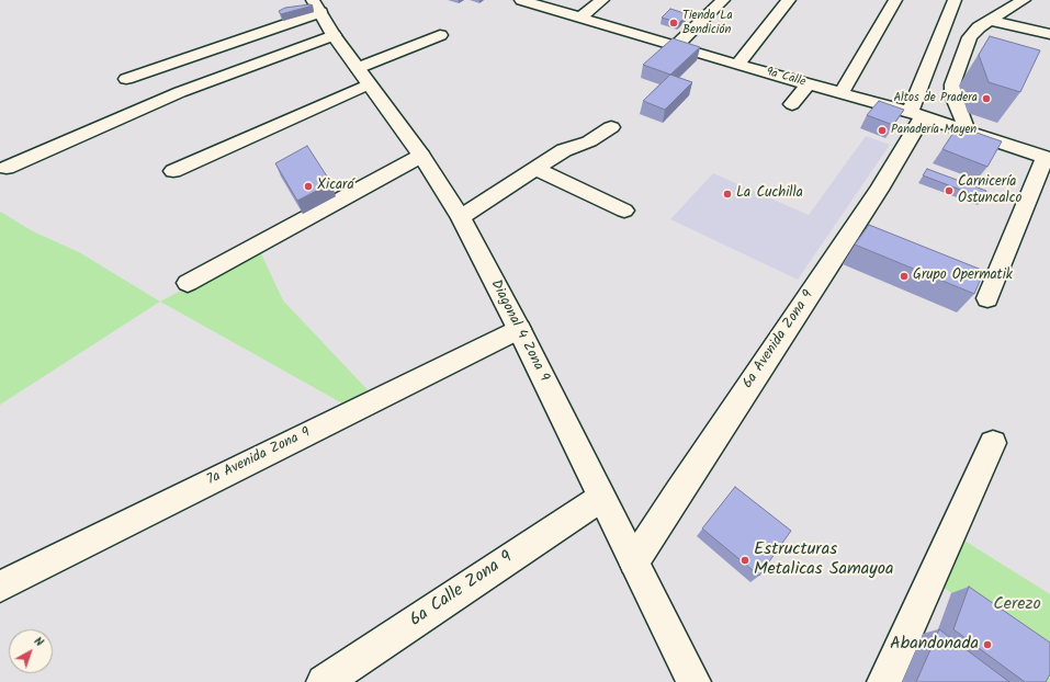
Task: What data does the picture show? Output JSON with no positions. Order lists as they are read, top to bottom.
{
  "streets": {
    "street": [
      "9a Calle",
      "Diagonal 4 Zona 9",
      "6a Avenida Zona 9",
      "7a Avenida Zona 9",
      "6a Calle Zona 9"
    ]
  },
  "crossings": [
    ["9a Calle", "6a Avenida Zona 9"],
    ["Diagonal 4 Zona 9", "6a Avenida Zona 9"],
    ["Diagonal 4 Zona 9", "7a Avenida Zona 9"],
    ["Diagonal 4 Zona 9", "6a Calle Zona 9"]
  ],
  "parks": ["Cerezo"],
  "places": [
    "Tienda La Bendición",
    "Altos de Pradera",
    "Panadería Mayen",
    "Xicará",
    "Carnicería Ostuncalco",
    "La Cuchilla",
    "Grupo Opermatik",
    "Estructuras Metalicas Samayoa",
    "Abandonada"
  ],
  "north": "top right"
}
